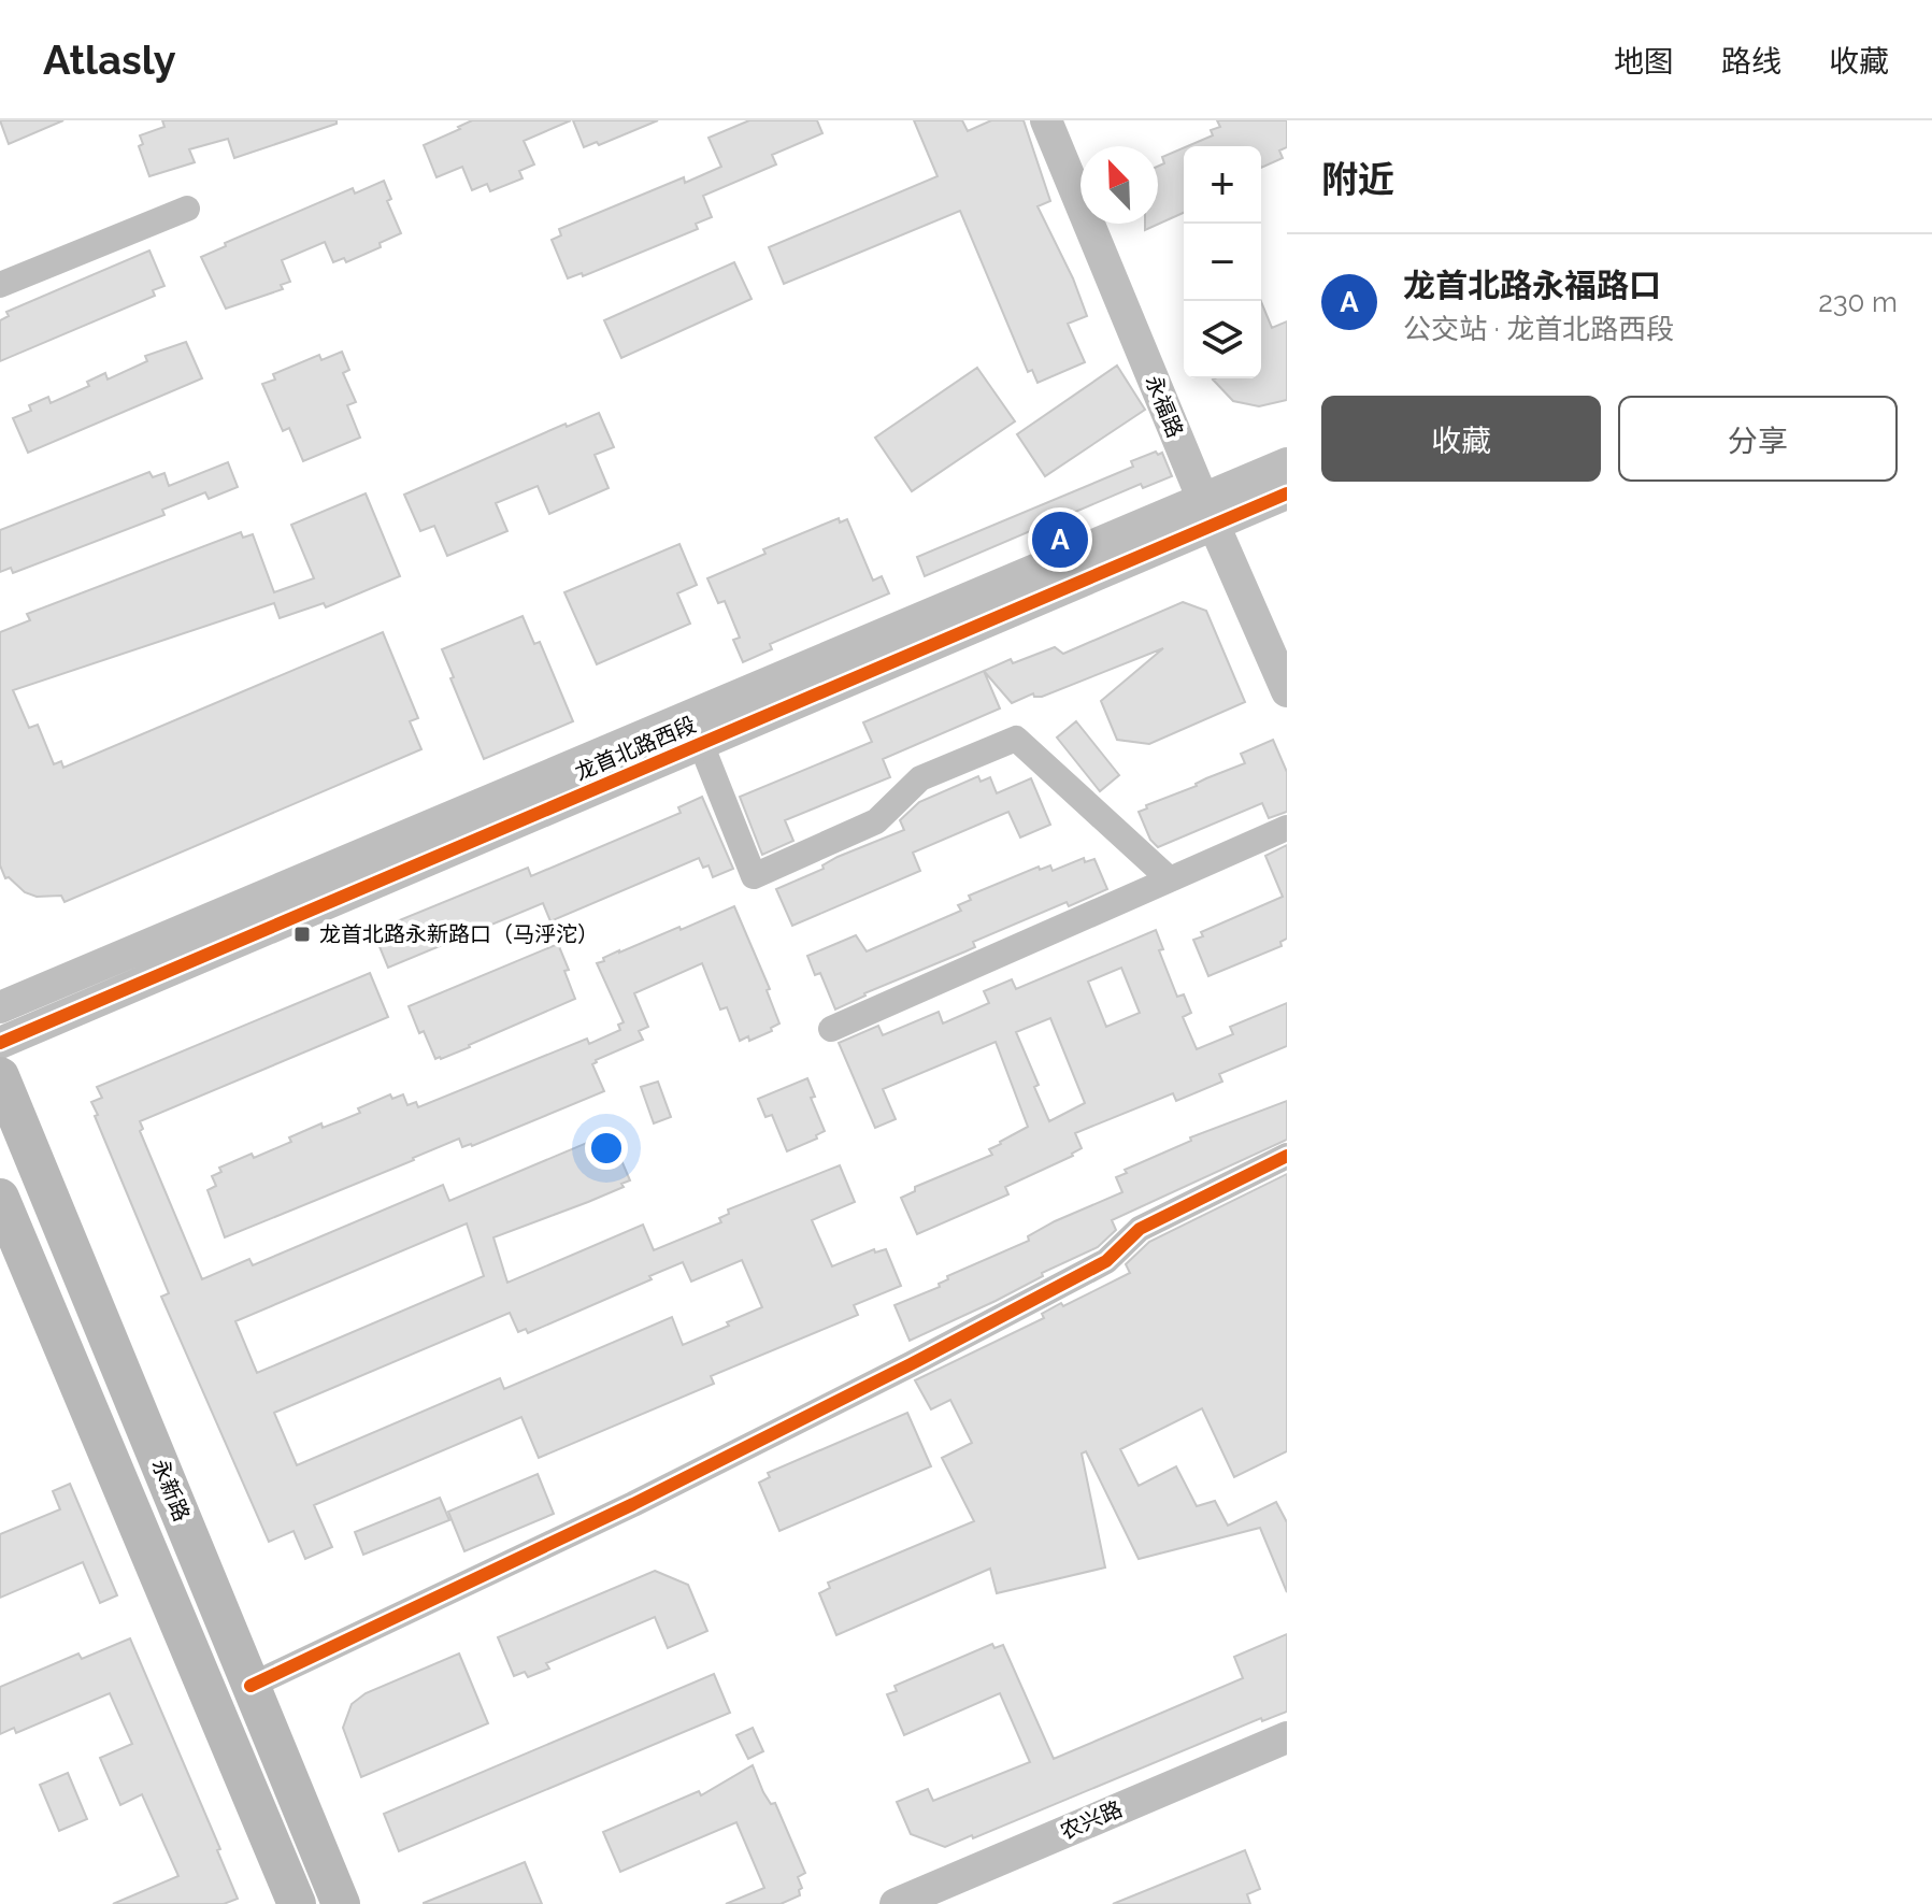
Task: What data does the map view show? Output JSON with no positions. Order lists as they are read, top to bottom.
{
  "streets": {
    "main road": ["永新路"],
    "street": ["永福路", "龙首北路西段", "农兴路"]
  },
  "crossings": [
    ["永福路", "龙首北路西段"]
  ],
  "places": {
    "transit": ["龙首北路永新路口（马泘沱）"]
  },
  "north": "top left",
  "page": {
    "header": "Atlasly",
    "nav": ["地图", "路线", "收藏"],
    "heading": "附近",
    "map_buttons": ["+", "−"],
    "list": [
      {
        "mark": "A",
        "name": "龙首北路永福路口",
        "note": "公交站 · 龙首北路西段",
        "value": "230 m"
      }
    ],
    "buttons": ["收藏", "分享"],
    "pins": "A"
  }
}
